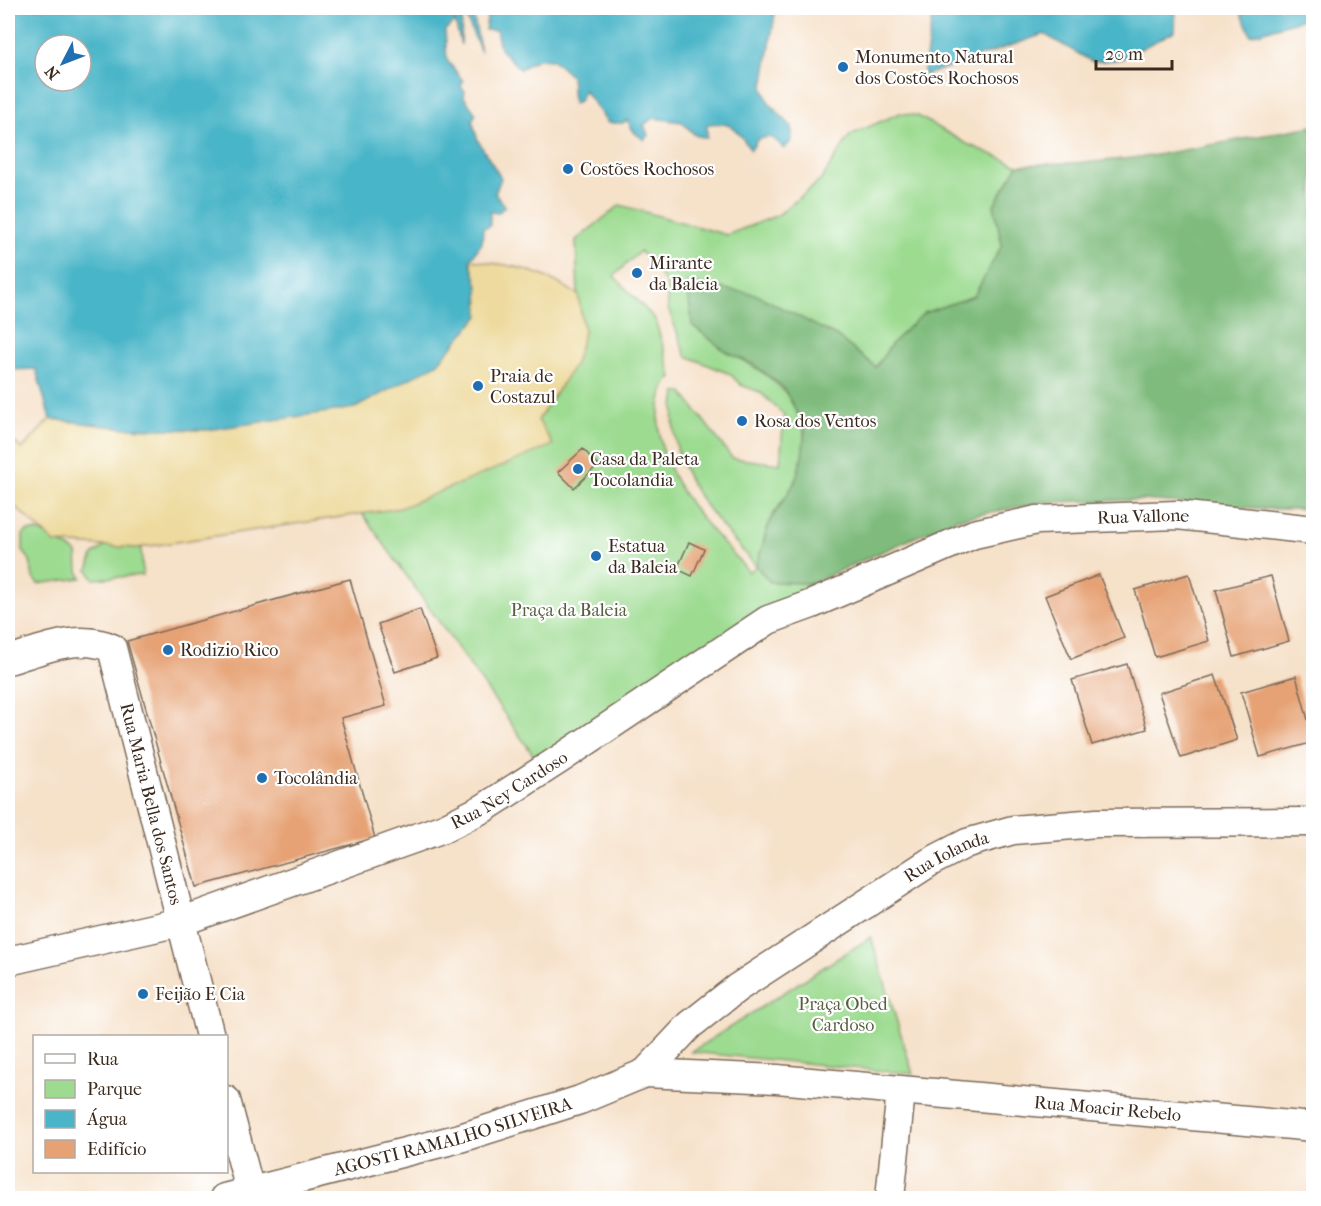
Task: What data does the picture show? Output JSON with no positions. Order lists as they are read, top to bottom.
{
  "streets": {
    "street": [
      "Rua Vallone",
      "Rua Ney Cardoso",
      "Rua Maria Bella dos Santos",
      "Rua Iolanda",
      "Rua Moacir Rebelo",
      "AGOSTI RAMALHO SILVEIRA"
    ]
  },
  "crossings": [
    ["Rua Vallone", "Rua Ney Cardoso"],
    ["Rua Ney Cardoso", "Rua Maria Bella dos Santos"],
    ["Rua Iolanda", "Rua Moacir Rebelo"],
    ["Rua Iolanda", "AGOSTI RAMALHO SILVEIRA"],
    ["Rua Moacir Rebelo", "AGOSTI RAMALHO SILVEIRA"]
  ],
  "parks": ["Praça da Baleia", "Praça Obed Cardoso"],
  "places": [
    "Monumento Natural dos Costões Rochosos",
    "Costões Rochosos",
    "Mirante da Baleia",
    "Praia de Costazul",
    "Rosa dos Ventos",
    "Casa da Paleta Tocolandia",
    "Estatua da Baleia",
    "Rodizio Rico",
    "Tocolândia",
    "Feijão E Cia"
  ],
  "legend": [
    "Rua",
    "Parque",
    "Água",
    "Edifício"
  ],
  "scale_bar": "20 m",
  "north": "bottom left"
}
